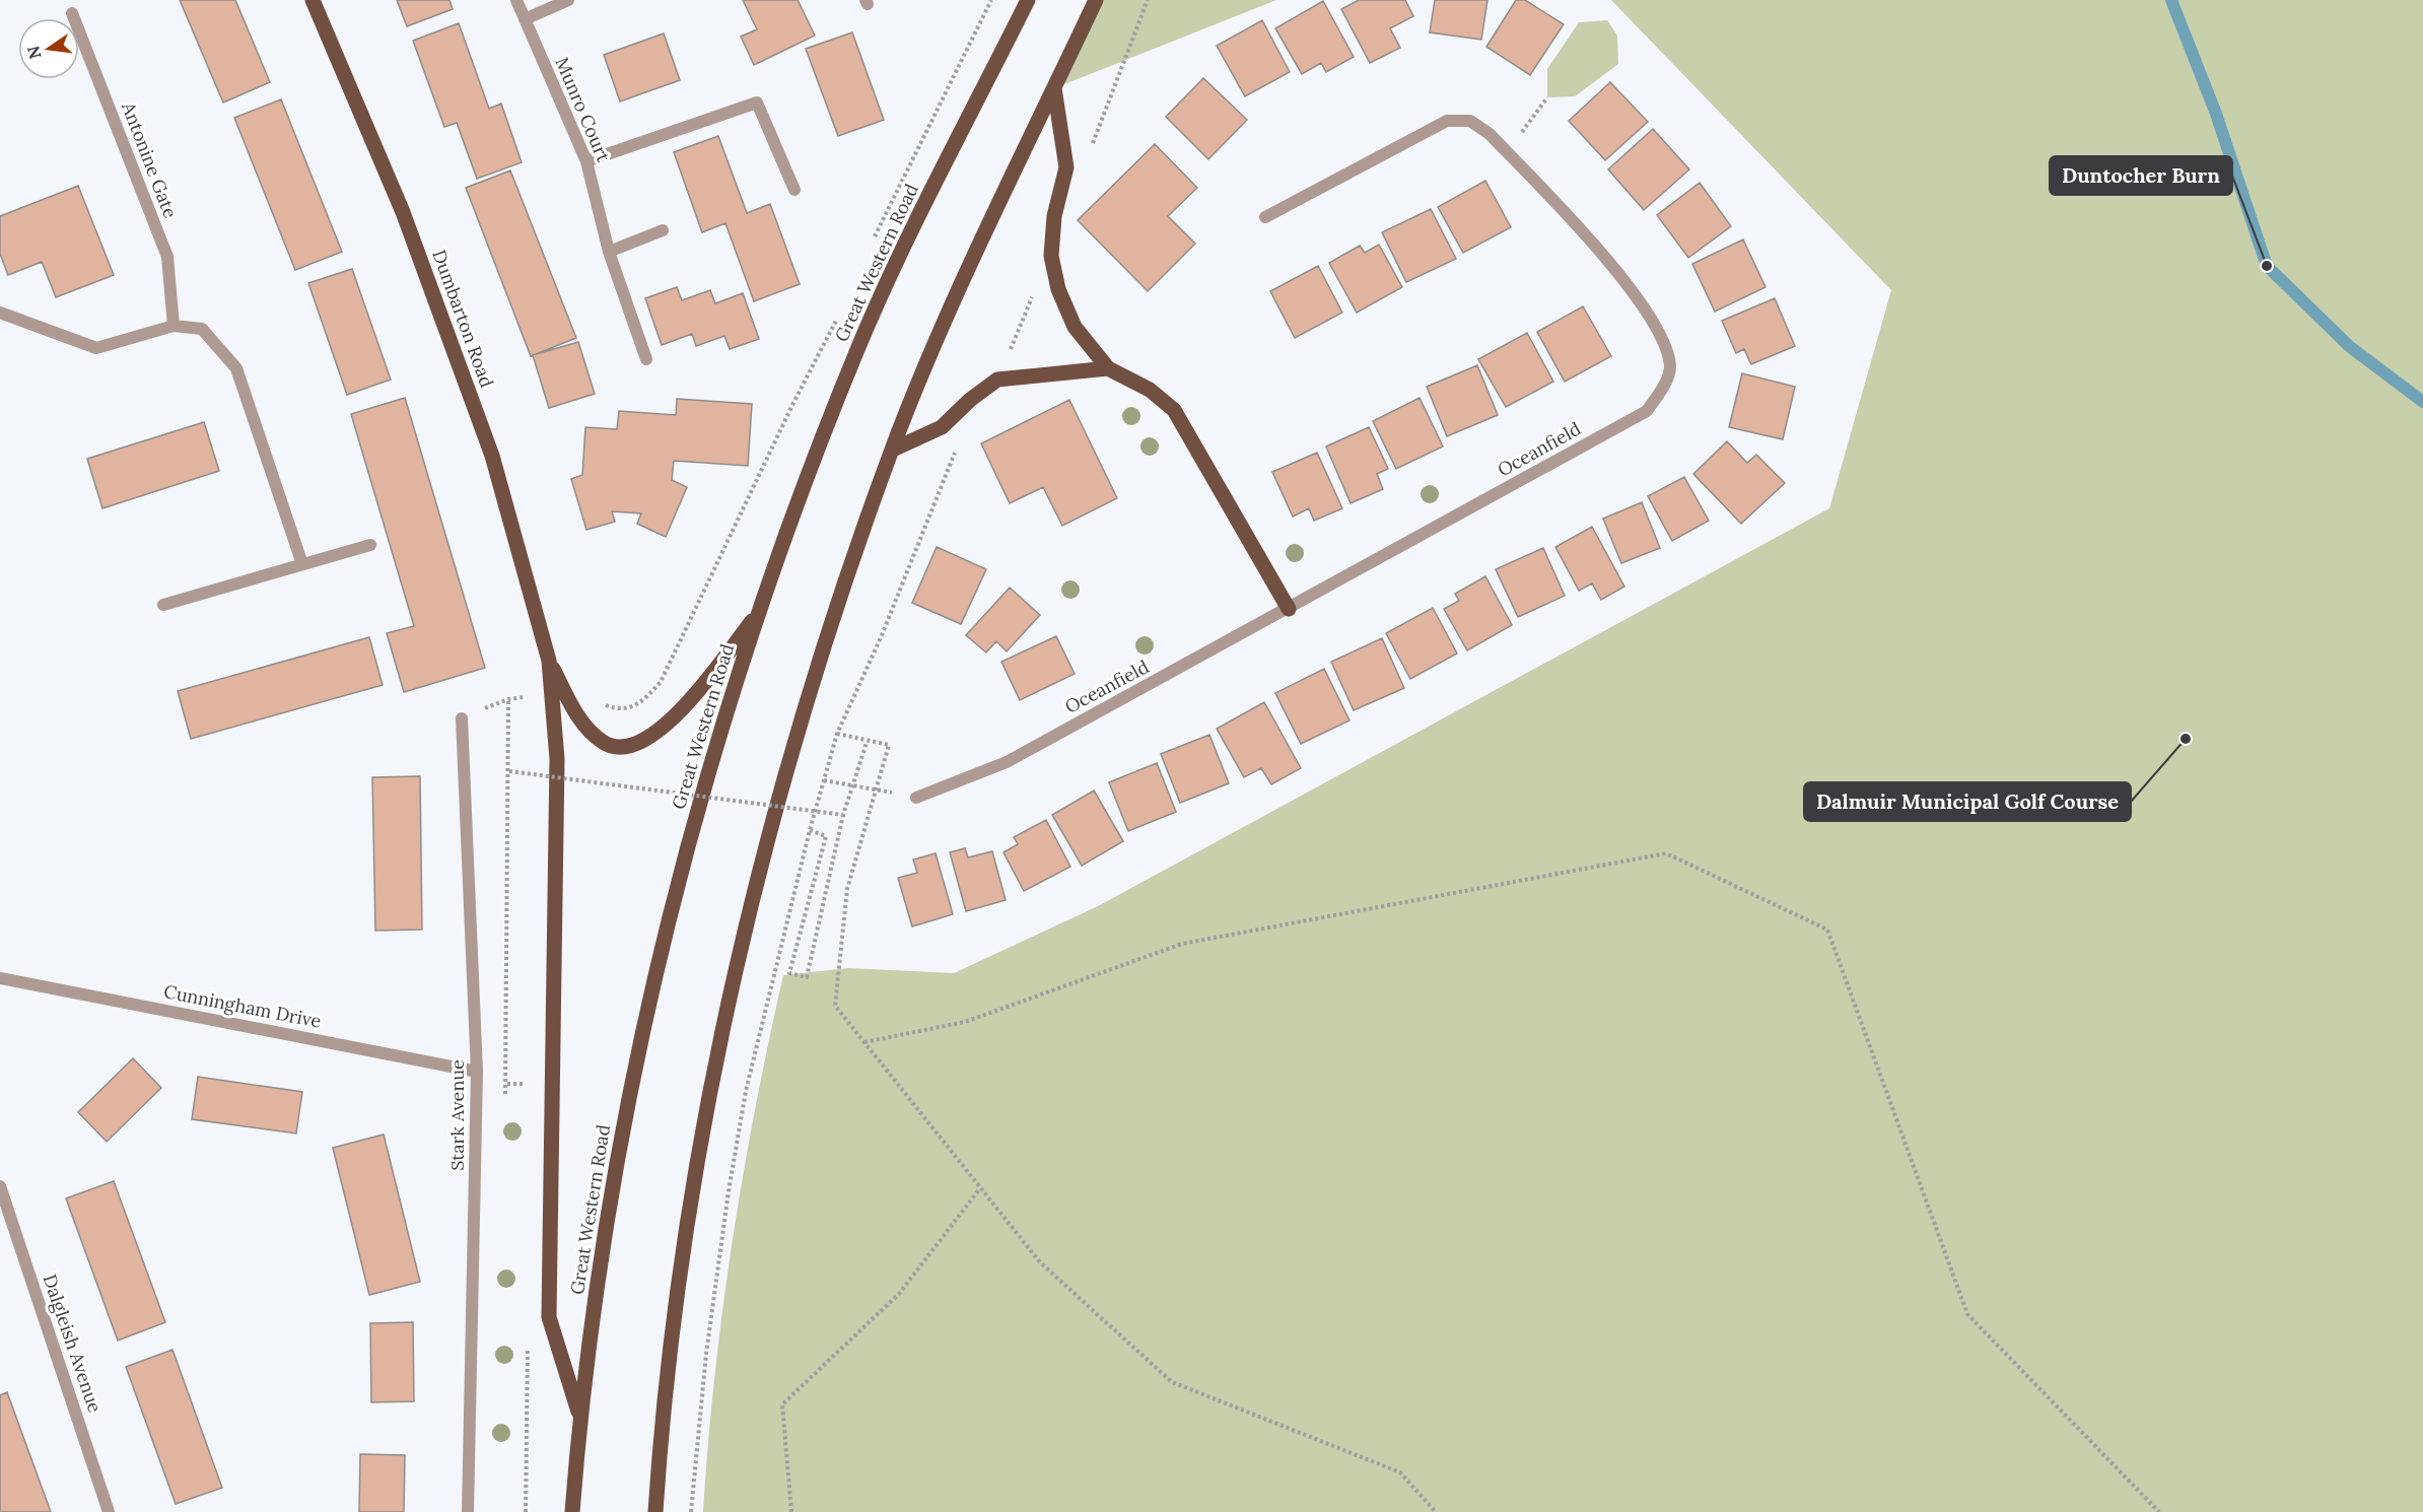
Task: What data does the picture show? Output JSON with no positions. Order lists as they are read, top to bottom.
{
  "streets": {
    "main road": ["Great Western Road", "Dumbarton Road"],
    "street": [
      "Munro Court",
      "Antonine Gate",
      "Oceanfield",
      "Cunningham Drive",
      "Stark Avenue",
      "Dalgleish Avenue"
    ]
  },
  "crossings": [
    ["Cunningham Drive", "Stark Avenue"]
  ],
  "places": ["Duntocher Burn", "Dalmuir Municipal Golf Course"],
  "north": "left"
}
